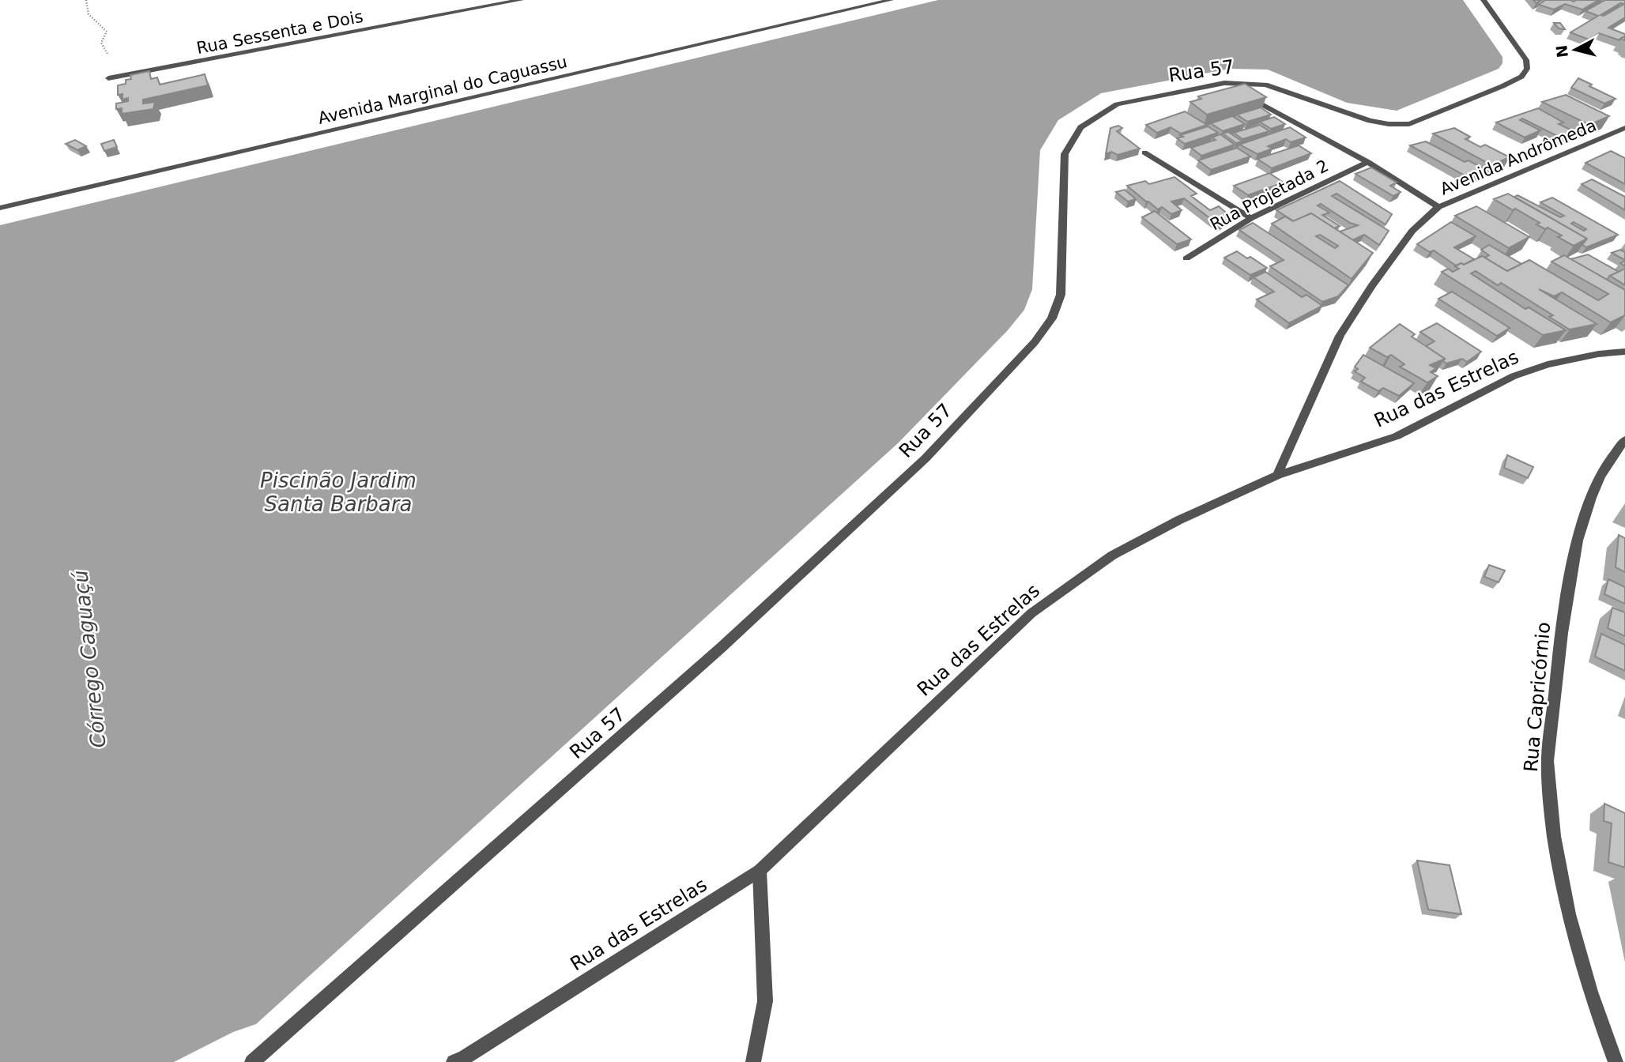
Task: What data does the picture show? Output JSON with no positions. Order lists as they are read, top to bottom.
{
  "streets": {
    "street": [
      "Rua Sessenta e Dois",
      "Rua 57",
      "Avenida Marginal do Caguassu",
      "Avenida Andrômeda",
      "Rua Projetada 2",
      "Rua das Estrelas",
      "Rua Capricórnio"
    ]
  },
  "crossings": [
    ["Avenida Andrômeda", "Rua das Estrelas"]
  ],
  "water": ["Piscinão Jardim Santa Barbara", "Córrego Caguaçú"],
  "north": "left"
}
